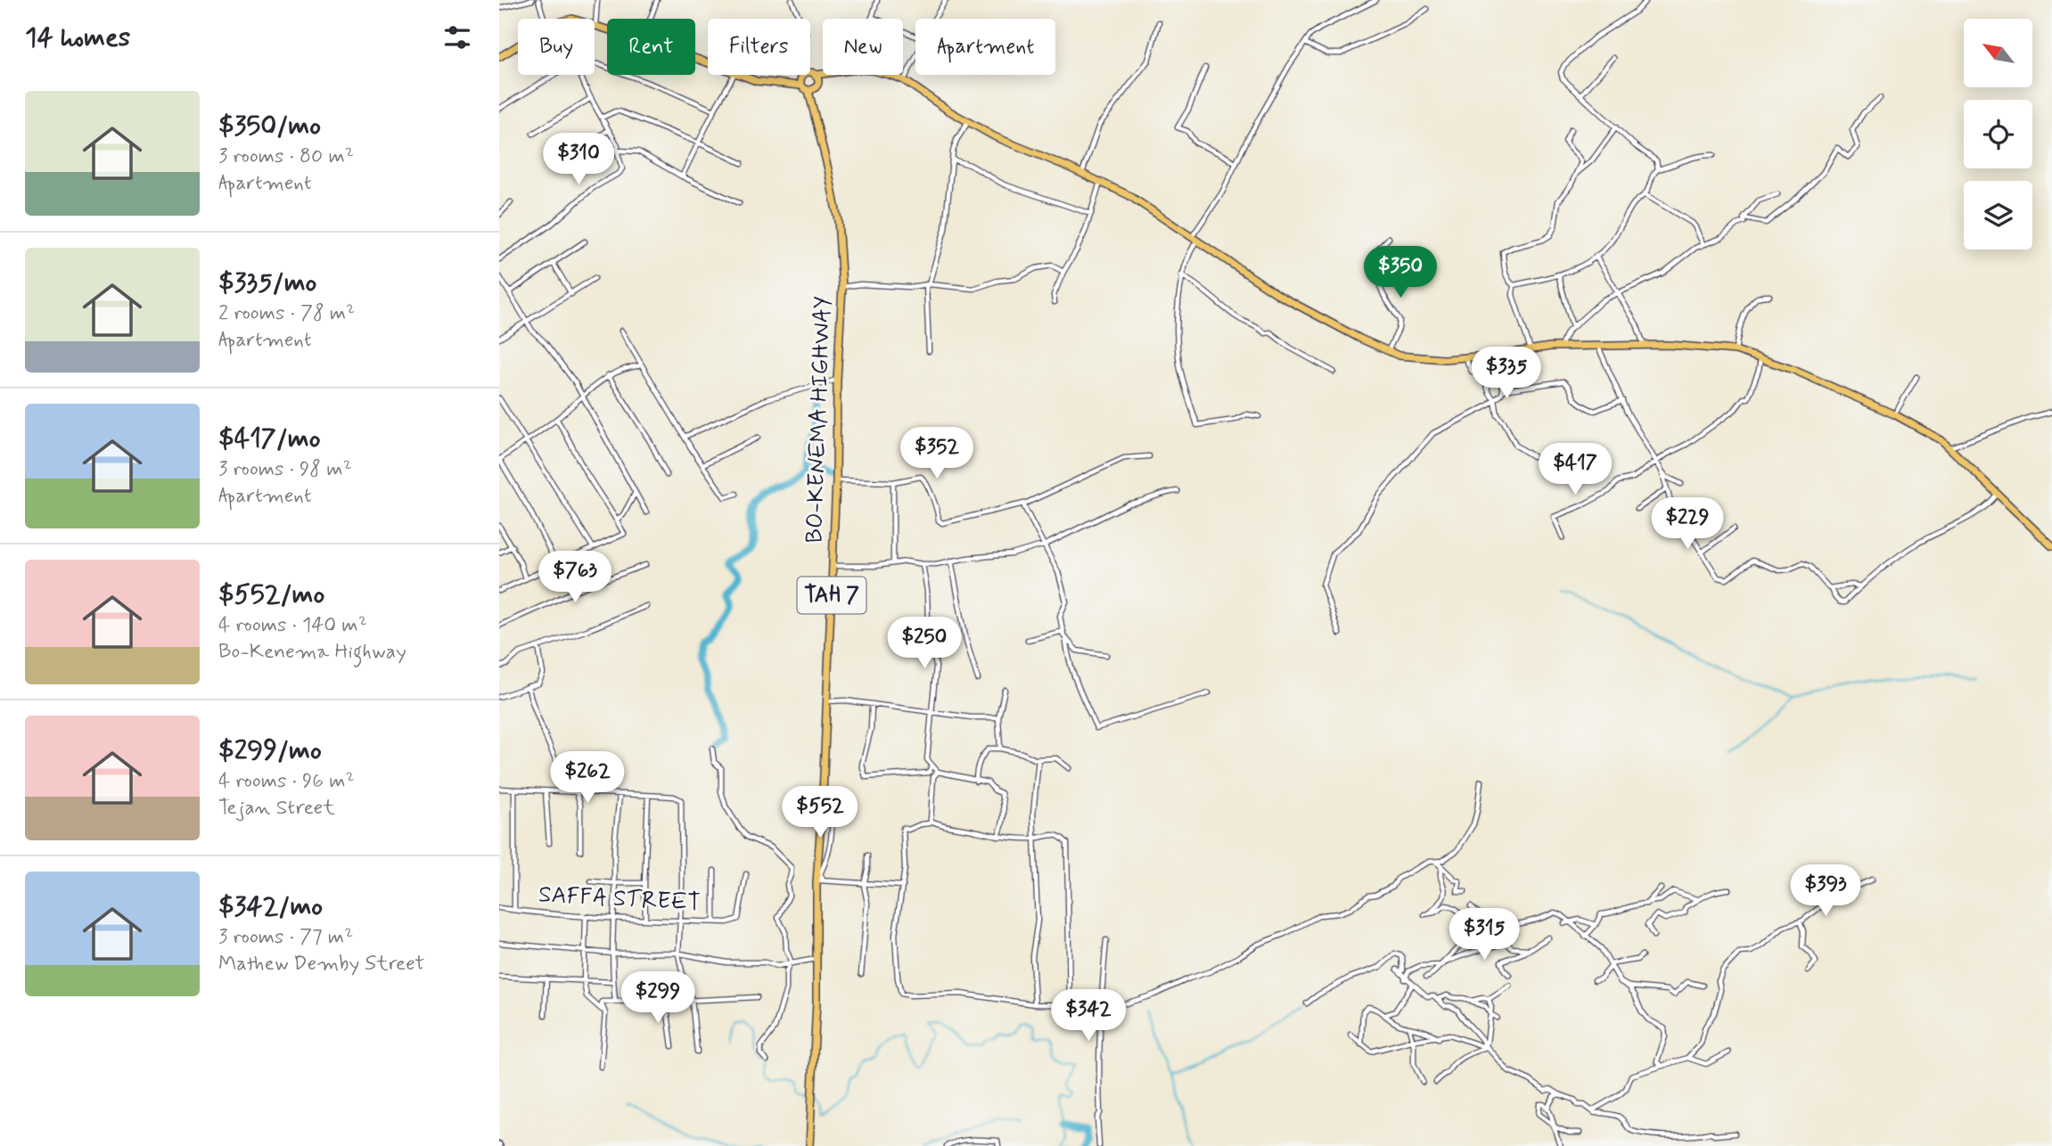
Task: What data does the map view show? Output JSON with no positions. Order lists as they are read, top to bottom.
{
  "streets": {
    "highway": ["BO-KENEMA HIGHWAY", "TAH 7"],
    "street": ["SAFFA STREET"]
  },
  "north": "top left",
  "page": {
    "heading": "14 homes",
    "chip": [
      "Buy",
      "Rent",
      "Filters",
      "New",
      "Apartment"
    ],
    "list": [
      {
        "name": "$350/mo",
        "note": "3 rooms · 80 m² · Apartment"
      },
      {
        "name": "$335/mo",
        "note": "2 rooms · 78 m² · Apartment"
      },
      {
        "name": "$417/mo",
        "note": "3 rooms · 98 m² · Apartment"
      },
      {
        "name": "$552/mo",
        "note": "4 rooms · 140 m² · Bo-Kenema Highway"
      },
      {
        "name": "$299/mo",
        "note": "4 rooms · 96 m² · Tejan Street"
      },
      {
        "name": "$342/mo",
        "note": "3 rooms · 77 m² · Mathew Demby Street"
      }
    ],
    "price": [
      "$310",
      "$350",
      "$335",
      "$352",
      "$417",
      "$229",
      "$763",
      "$250",
      "$262",
      "$552",
      "$393",
      "$315",
      "$299",
      "$342"
    ]
  }
}
